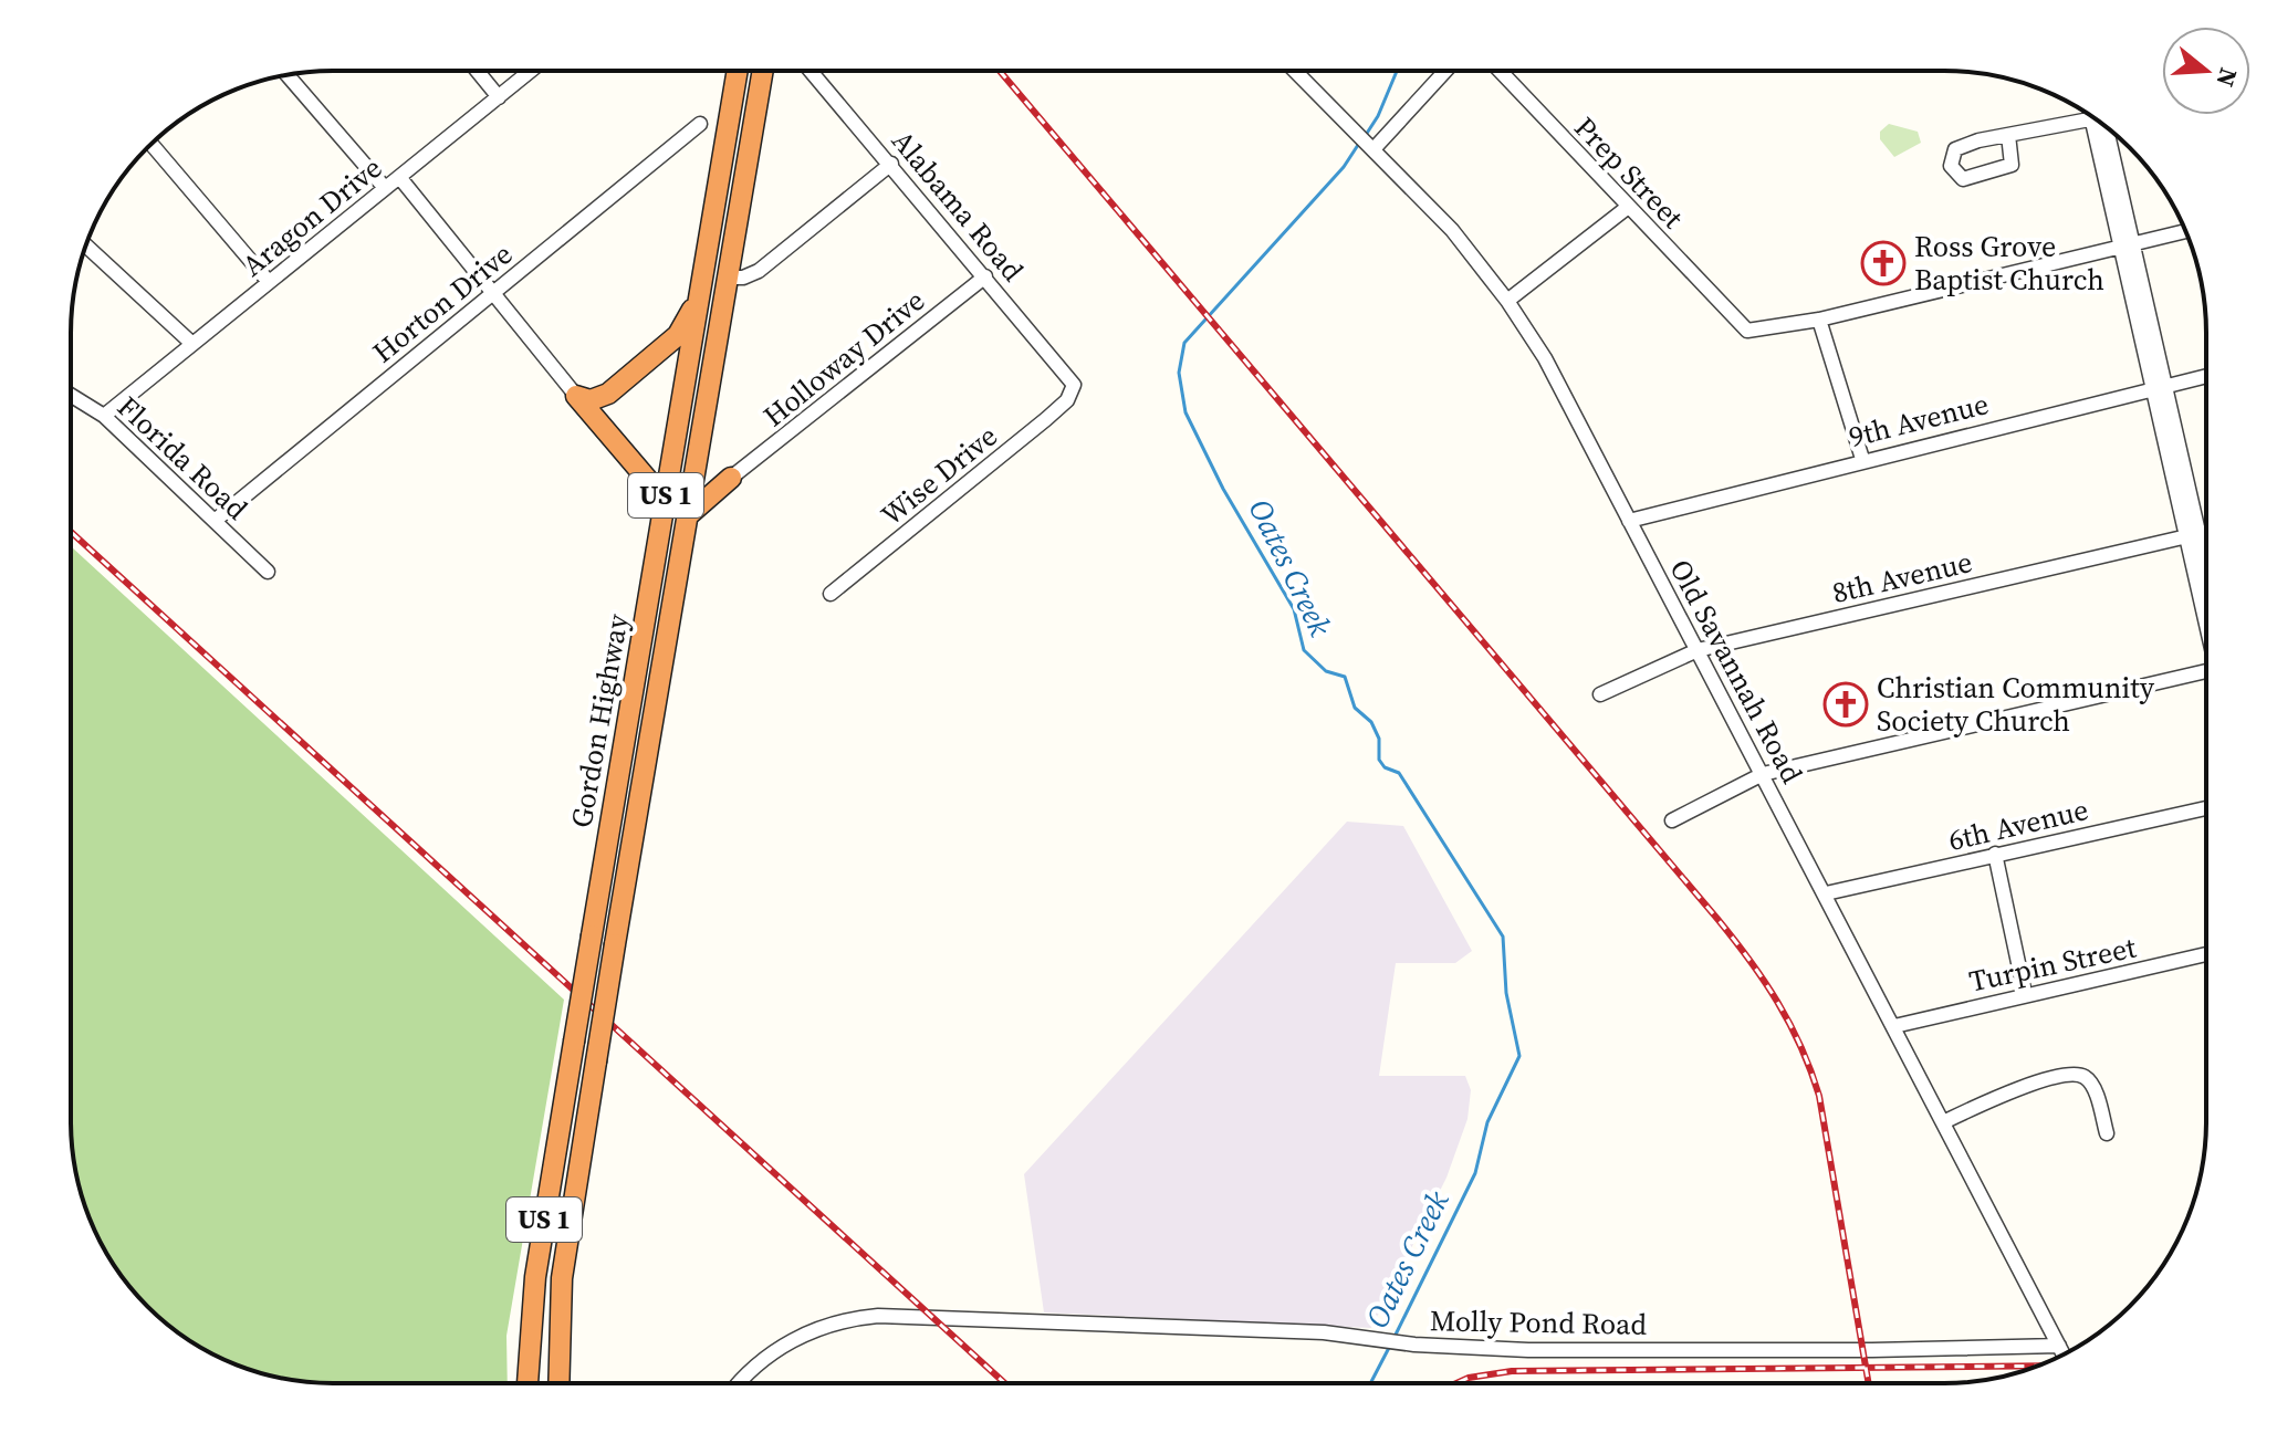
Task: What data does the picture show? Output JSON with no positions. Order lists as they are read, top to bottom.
{
  "streets": {
    "highway": ["US 1", "Gordon Highway"],
    "street": [
      "Prep Street",
      "Alabama Road",
      "Aragon Drive",
      "Horton Drive",
      "Holloway Drive",
      "9th Avenue",
      "Florida Road",
      "Wise Drive",
      "8th Avenue",
      "Old Savannah Road",
      "6th Avenue",
      "Turpin Street",
      "Molly Pond Road"
    ]
  },
  "crossings": [
    ["Alabama Road", "Holloway Drive"],
    ["Alabama Road", "Wise Drive"],
    ["Aragon Drive", "Florida Road"],
    ["Horton Drive", "Florida Road"],
    ["9th Avenue", "Old Savannah Road"],
    ["8th Avenue", "Old Savannah Road"],
    ["Old Savannah Road", "6th Avenue"],
    ["Old Savannah Road", "Turpin Street"],
    ["Old Savannah Road", "Molly Pond Road"]
  ],
  "water": ["Oates Creek"],
  "places": {
    "church": ["Ross Grove Baptist Church", "Christian Community Society Church"]
  },
  "north": "right"
}
